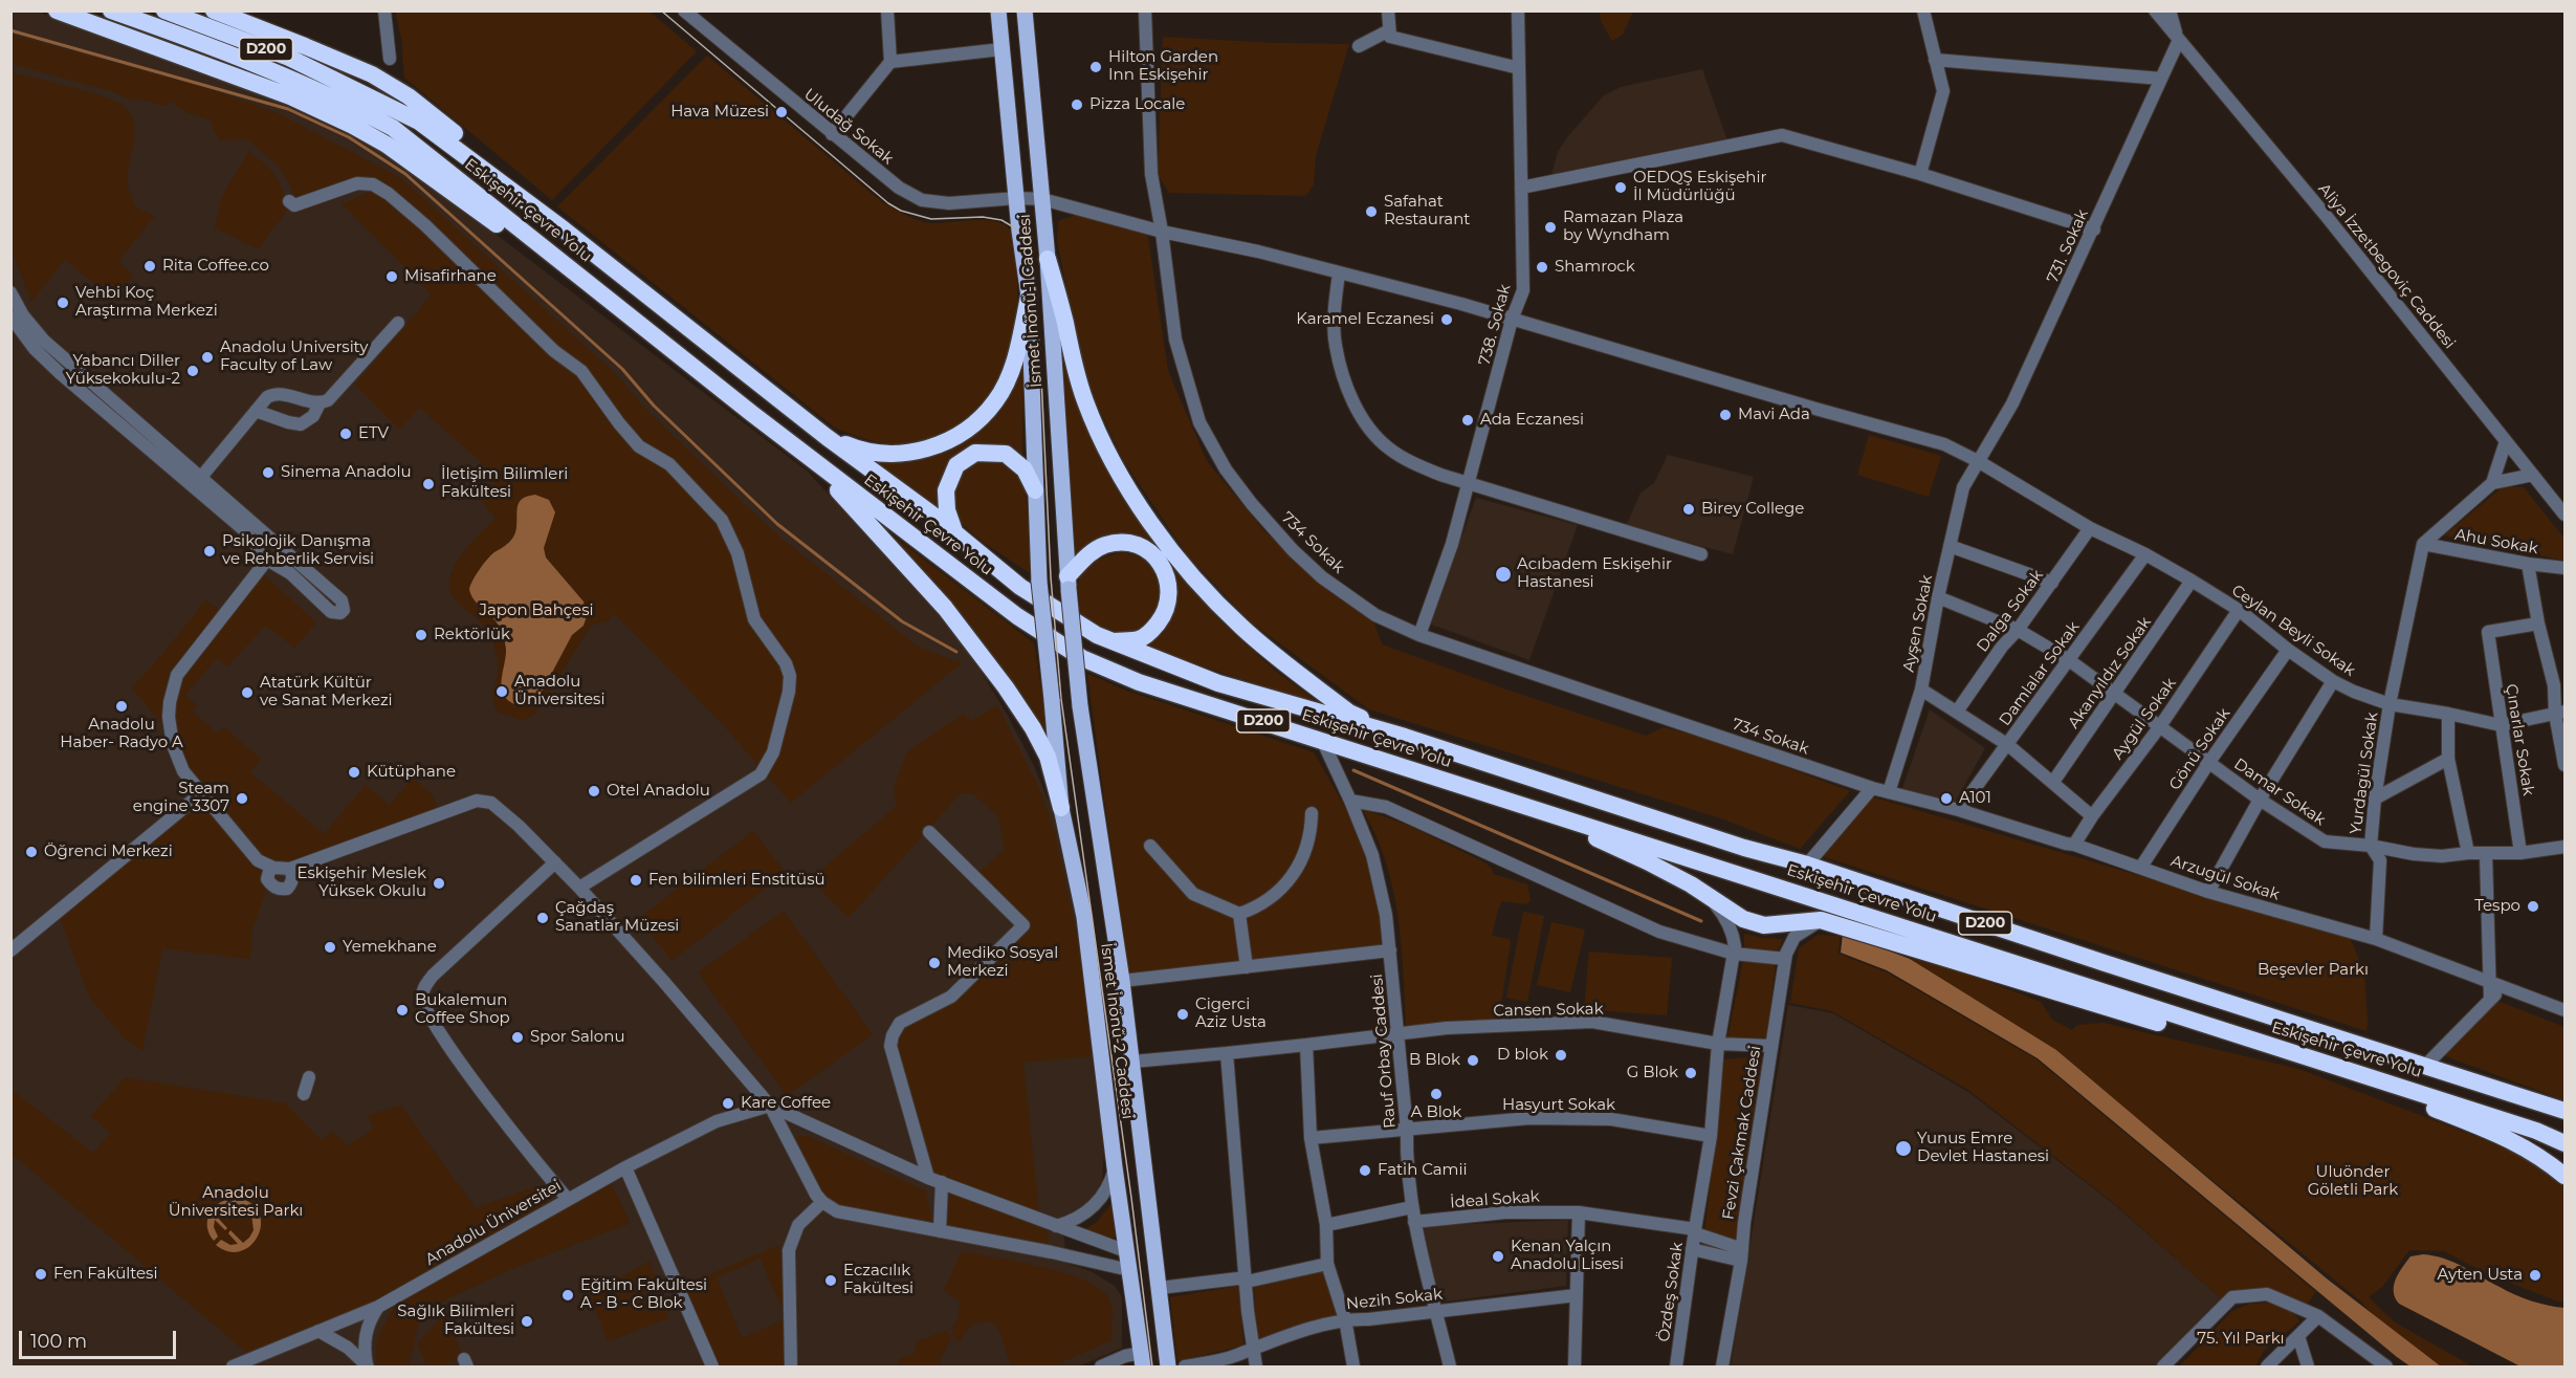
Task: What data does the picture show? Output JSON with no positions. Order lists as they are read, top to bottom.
{
  "streets": {
    "highway": ["D200", "Eskişehir Çevre Yolu"],
    "main road": ["İsmet İnönü-1 Caddesi", "İsmet İnönü-2 Caddesi"],
    "street": [
      "Uludağ Sokak",
      "731. Sokak",
      "Aliya İzzetbegoviç Caddesi",
      "738. Sokak",
      "Ahu Sokak",
      "734 Sokak",
      "Dalga Sokak",
      "Ayşen Sokak",
      "Ceylan Beyli Sokak",
      "Akanyıldız Sokak",
      "Damlalar Sokak",
      "Aygül Sokak",
      "Çınarlar Sokak",
      "Gönü Sokak",
      "Yurdagül Sokak",
      "Damar Sokak",
      "Arzugül Sokak",
      "Cansen Sokak",
      "Rauf Orbay Caddesi",
      "Hasyurt Sokak",
      "Fevzi Çakmak Caddesi",
      "İdeal Sokak",
      "Anadolu Üniversitei",
      "Özdeş Sokak",
      "Nezih Sokak"
    ]
  },
  "crossings": [
    ["Uludağ Sokak", "İsmet İnönü-1 Caddesi"],
    ["Uludağ Sokak", "738. Sokak"],
    ["Uludağ Sokak", "734 Sokak"],
    ["Uludağ Sokak", "Ceylan Beyli Sokak"],
    ["Eskişehir Çevre Yolu", "Rauf Orbay Caddesi"],
    ["731. Sokak", "Aliya İzzetbegoviç Caddesi"],
    ["731. Sokak", "Ayşen Sokak"],
    ["731. Sokak", "Ceylan Beyli Sokak"],
    ["İsmet İnönü-1 Caddesi", "İsmet İnönü-2 Caddesi"],
    ["738. Sokak", "734 Sokak"],
    ["738. Sokak", "Ceylan Beyli Sokak"],
    ["Ahu Sokak", "Yurdagül Sokak"],
    ["734 Sokak", "Arzugül Sokak"],
    ["Dalga Sokak", "Ceylan Beyli Sokak"],
    ["Dalga Sokak", "Damar Sokak"],
    ["Ayşen Sokak", "Ceylan Beyli Sokak"],
    ["Ayşen Sokak", "Damar Sokak"],
    ["Ayşen Sokak", "Arzugül Sokak"],
    ["Ceylan Beyli Sokak", "Akanyıldız Sokak"],
    ["Ceylan Beyli Sokak", "Damlalar Sokak"],
    ["Ceylan Beyli Sokak", "Aygül Sokak"],
    ["Ceylan Beyli Sokak", "Çınarlar Sokak"],
    ["Ceylan Beyli Sokak", "Gönü Sokak"],
    ["Ceylan Beyli Sokak", "Yurdagül Sokak"],
    ["Akanyıldız Sokak", "Damar Sokak"],
    ["Damlalar Sokak", "Damar Sokak"],
    ["Damlalar Sokak", "Arzugül Sokak"],
    ["Aygül Sokak", "Damar Sokak"],
    ["Aygül Sokak", "Arzugül Sokak"],
    ["Çınarlar Sokak", "Damar Sokak"],
    ["Gönü Sokak", "Damar Sokak"],
    ["Gönü Sokak", "Arzugül Sokak"],
    ["Yurdagül Sokak", "Damar Sokak"],
    ["Cansen Sokak", "İsmet İnönü-2 Caddesi"],
    ["Cansen Sokak", "Rauf Orbay Caddesi"],
    ["Cansen Sokak", "Fevzi Çakmak Caddesi"],
    ["Rauf Orbay Caddesi", "Hasyurt Sokak"],
    ["Rauf Orbay Caddesi", "İdeal Sokak"],
    ["Rauf Orbay Caddesi", "Nezih Sokak"],
    ["İdeal Sokak", "Özdeş Sokak"]
  ],
  "parks": [
    "Japon Bahçesi",
    "Beşevler Parkı",
    "Uluönder Göletli Park",
    "Anadolu Üniversitesi Parkı",
    "75. Yıl Parkı"
  ],
  "places": [
    "Hilton Garden Inn Eskişehir",
    "Pizza Locale",
    "Hava Müzesi",
    "OEDQŞ Eskişehir İl Müdürlüğü",
    "Safahat Restaurant",
    "Ramazan Plaza by Wyndham",
    "Rita Coffee.co",
    "Shamrock",
    "Misafirhane",
    "Vehbi Koç Araştırma Merkezi",
    "Karamel Eczanesi",
    "Anadolu University Faculty of Law",
    "Yabancı Diller Yüksekokulu-2",
    "Mavi Ada",
    "Ada Eczanesi",
    "ETV",
    "Sinema Anadolu",
    "İletişim Bilimleri Fakültesi",
    "Birey College",
    "Psikolojik Danışma ve Rehberlik Servisi",
    "Acıbadem Eskişehir Hastanesi",
    "Rektörlük",
    "Anadolu Üniversitesi",
    "Atatürk Kültür ve Sanat Merkezi",
    "Anadolu Haber- Radyo A",
    "Kütüphane",
    "Otel Anadolu",
    "Steam engine 3307",
    "A101",
    "Öğrenci Merkezi",
    "Fen bilimleri Enstitüsü",
    "Eskişehir Meslek Yüksek Okulu",
    "Tespo",
    "Çağdaş Sanatlar Müzesi",
    "Yemekhane",
    "Mediko Sosyal Merkezi",
    "Bukalemun Coffee Shop",
    "Cigerci Aziz Usta",
    "Spor Salonu",
    "D blok",
    "B Blok",
    "G Blok",
    "A Blok",
    "Kare Coffee",
    "Yunus Emre Devlet Hastanesi",
    "Fatih Camii",
    "Kenan Yalçın Anadolu Lisesi",
    "Fen Fakültesi",
    "Ayten Usta",
    "Eczacılık Fakültesi",
    "Eğitim Fakültesi A - B - C Blok",
    "Sağlık Bilimleri Fakültesi"
  ],
  "scale_bar": "100 m"
}
